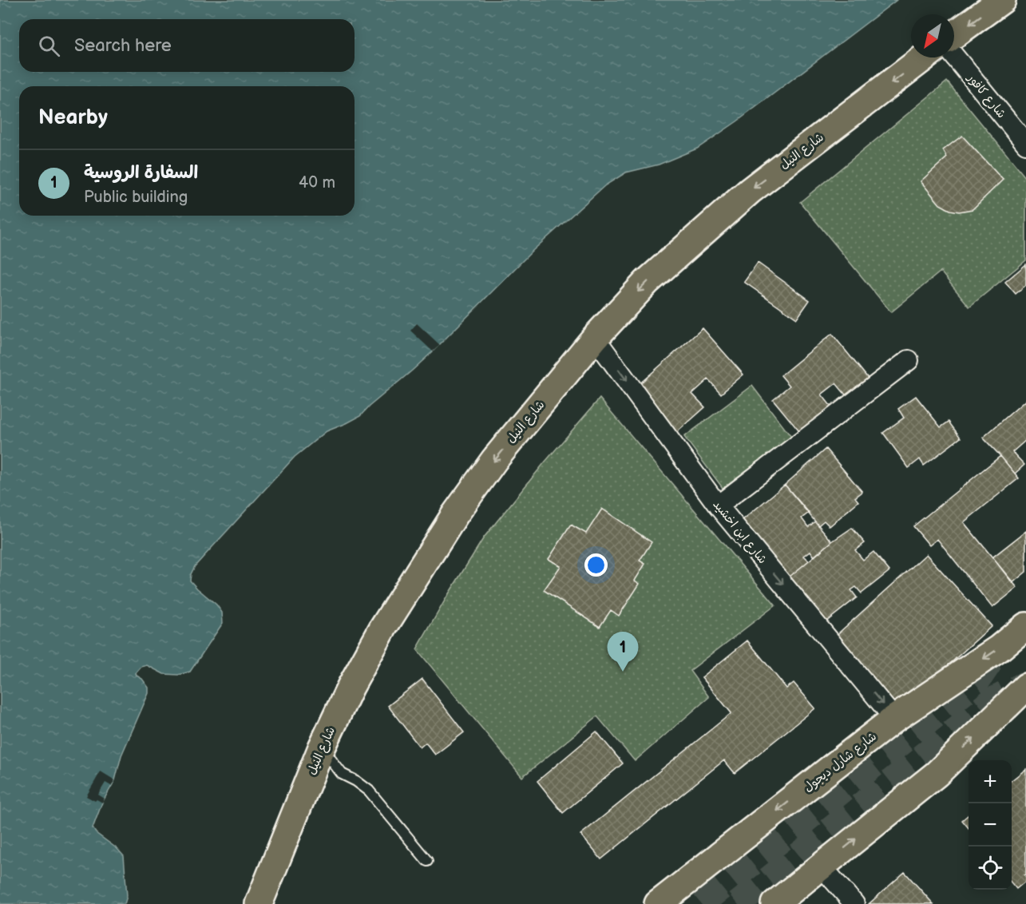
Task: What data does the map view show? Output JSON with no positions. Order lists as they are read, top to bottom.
{
  "streets": {
    "main road": ["شارع النيل", "شارع شارل ديجول"],
    "street": ["شارع كافور", "شارع ابن اخشيد"]
  },
  "crossings": [
    ["شارع النيل", "شارع ابن اخشيد"],
    ["شارع ابن اخشيد", "شارع شارل ديجول"]
  ],
  "one_way": ["شارع النيل", "شارع ابن اخشيد"],
  "north": "bottom left",
  "page": {
    "search": "Search here",
    "heading": "Nearby",
    "list": [
      {
        "mark": "1",
        "name": "السفارة الروسية",
        "note": "Public building",
        "value": "40 m"
      }
    ],
    "pins": "1",
    "map_buttons": ["+", "−"]
  }
}
